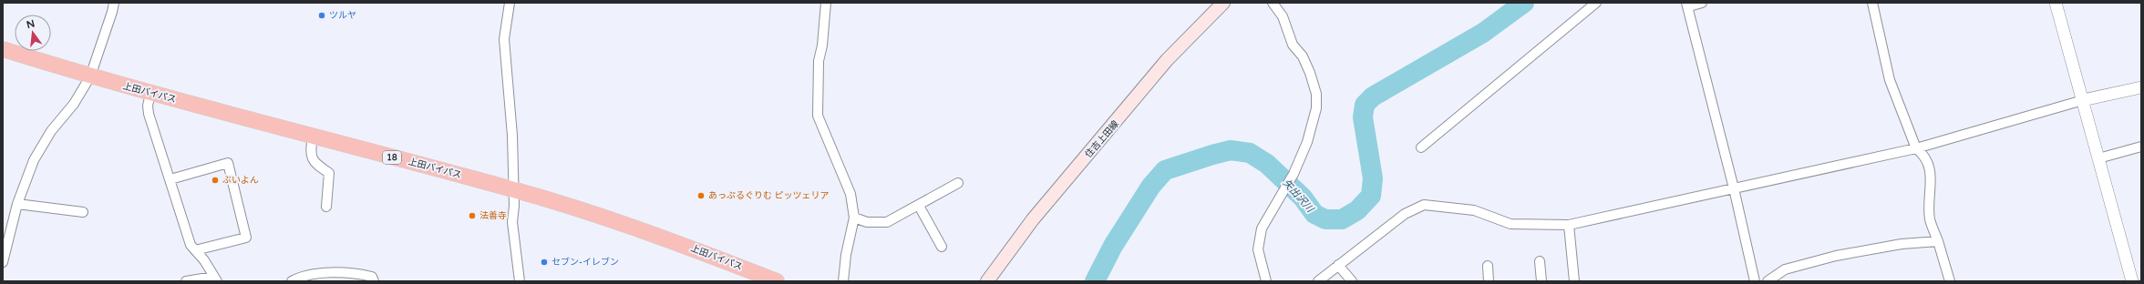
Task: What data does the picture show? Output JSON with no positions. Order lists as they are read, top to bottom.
{
  "streets": {
    "highway": ["上田バイパス", "18"],
    "main road": ["住吉上田線"]
  },
  "water": ["矢出沢川"],
  "places": [
    "ツルヤ",
    "ぶいよん",
    "あっぷるぐりむ ピッツェリア",
    "法善寺",
    "セブン-イレブン"
  ],
  "north": "top"
}
